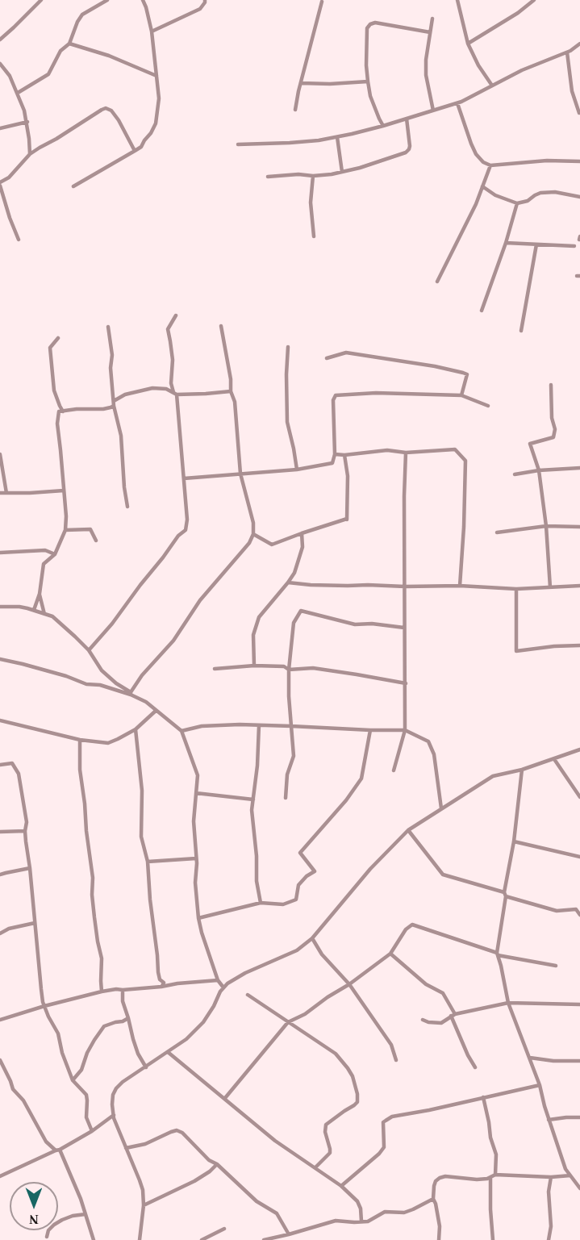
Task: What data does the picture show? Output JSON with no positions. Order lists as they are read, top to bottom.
{
  "north": "bottom"
}
